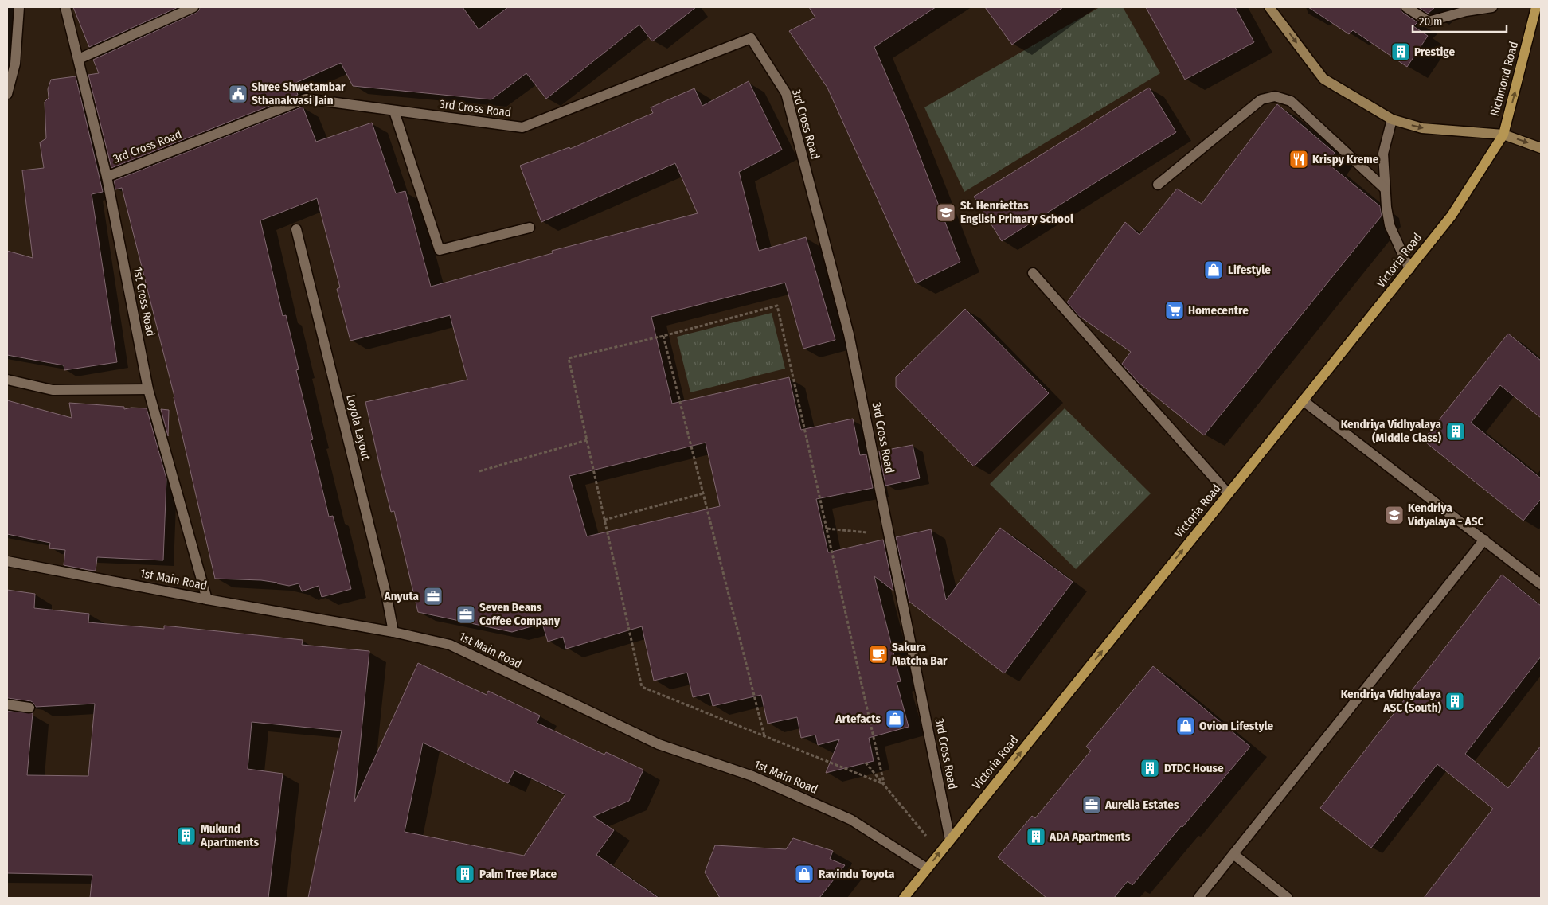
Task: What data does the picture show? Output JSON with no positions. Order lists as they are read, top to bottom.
{
  "streets": {
    "main road": ["Richmond Road", "Victoria Road"],
    "street": [
      "3rd Cross Road",
      "1st Cross Road",
      "Loyola Layout",
      "1st Main Road"
    ]
  },
  "crossings": [
    ["Richmond Road", "Victoria Road"],
    ["3rd Cross Road", "Victoria Road"],
    ["3rd Cross Road", "1st Cross Road"],
    ["Victoria Road", "1st Main Road"],
    ["1st Cross Road", "1st Main Road"],
    ["Loyola Layout", "1st Main Road"]
  ],
  "one_way": ["Richmond Road", "Victoria Road"],
  "places": {
    "building": [
      "Prestige",
      "Kendriya Vidhyalaya (Middle Class)",
      "Kendriya Vidhyalaya ASC (South)",
      "DTDC House",
      "Mukund Apartments",
      "ADA Apartments",
      "Palm Tree Place"
    ],
    "public building": ["Shree Shwetambar Sthanakvasi Jain"],
    "restaurant": ["Krispy Kreme"],
    "school or university": ["St. Henriettas English Primary School", "Kendriya Vidyalaya - ASC"],
    "shop": [
      "Lifestyle",
      "Artefacts",
      "Ovion Lifestyle",
      "Ravindu Toyota"
    ],
    "supermarket": ["Homecentre"],
    "office": ["Anyuta", "Seven Beans Coffee Company", "Aurelia Estates"],
    "cafe": ["Sakura Matcha Bar"]
  },
  "scale_bar": "20 m"
}
